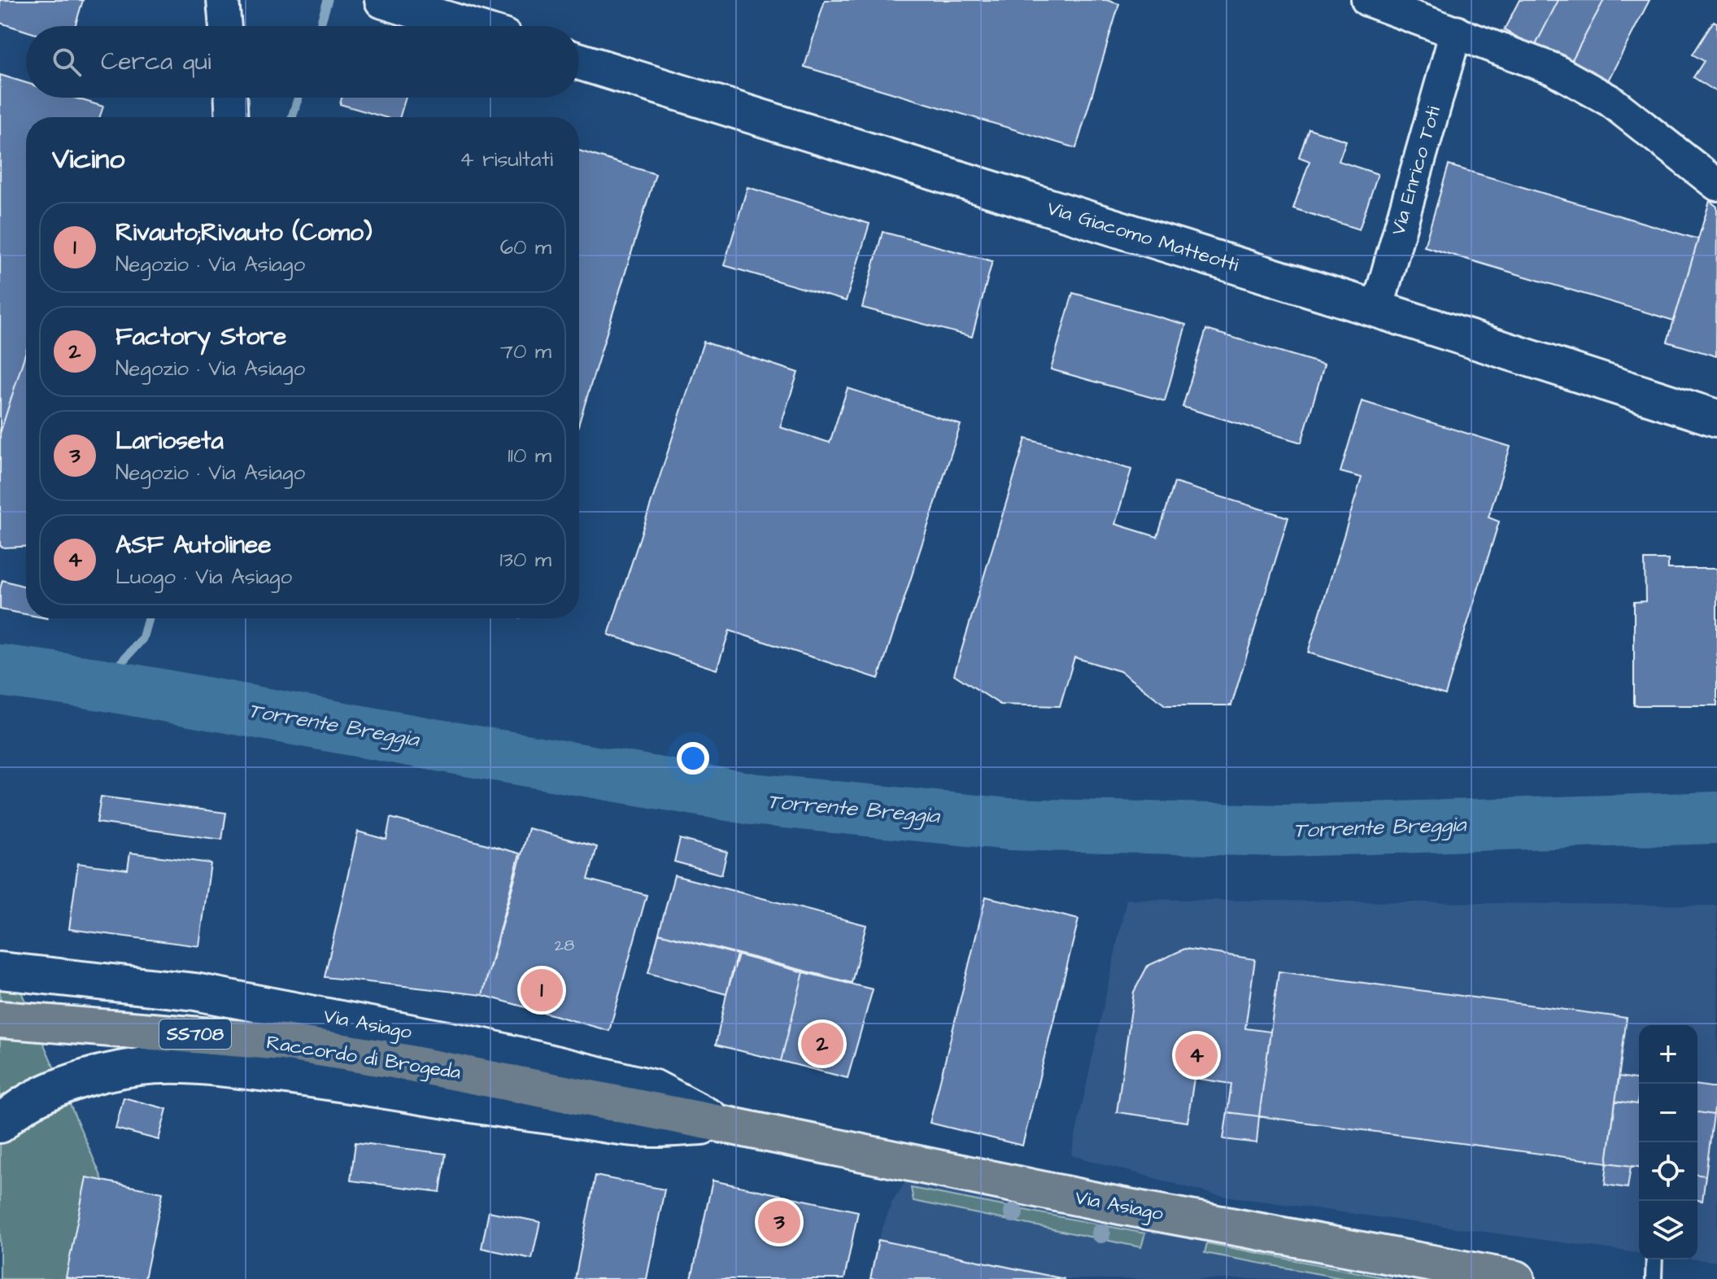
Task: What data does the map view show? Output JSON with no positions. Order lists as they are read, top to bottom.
{
  "streets": {
    "main road": ["Via Asiago", "SS708", "Raccordo di Brogeda"],
    "street": ["Via Enrico Toti", "Via Giacomo Matteotti"]
  },
  "crossings": [
    ["Via Enrico Toti", "Via Giacomo Matteotti"],
    ["Via Asiago", "Raccordo di Brogeda"]
  ],
  "water": ["Torrente Breggia"],
  "house_numbers": ["28"],
  "page": {
    "search": "Cerca qui",
    "heading": ["Vicino", "4 risultati"],
    "list": [
      {
        "mark": "1",
        "name": "Rivauto;Rivauto (Como)",
        "note": "Negozio · Via Asiago",
        "value": "60 m"
      },
      {
        "mark": "2",
        "name": "Factory Store",
        "note": "Negozio · Via Asiago",
        "value": "70 m"
      },
      {
        "mark": "3",
        "name": "Larioseta",
        "note": "Negozio · Via Asiago",
        "value": "110 m"
      },
      {
        "mark": "4",
        "name": "ASF Autolinee",
        "note": "Luogo · Via Asiago",
        "value": "130 m"
      }
    ],
    "pins": [
      "1",
      "2",
      "4",
      "3"
    ],
    "map_buttons": ["+", "−"]
  }
}
